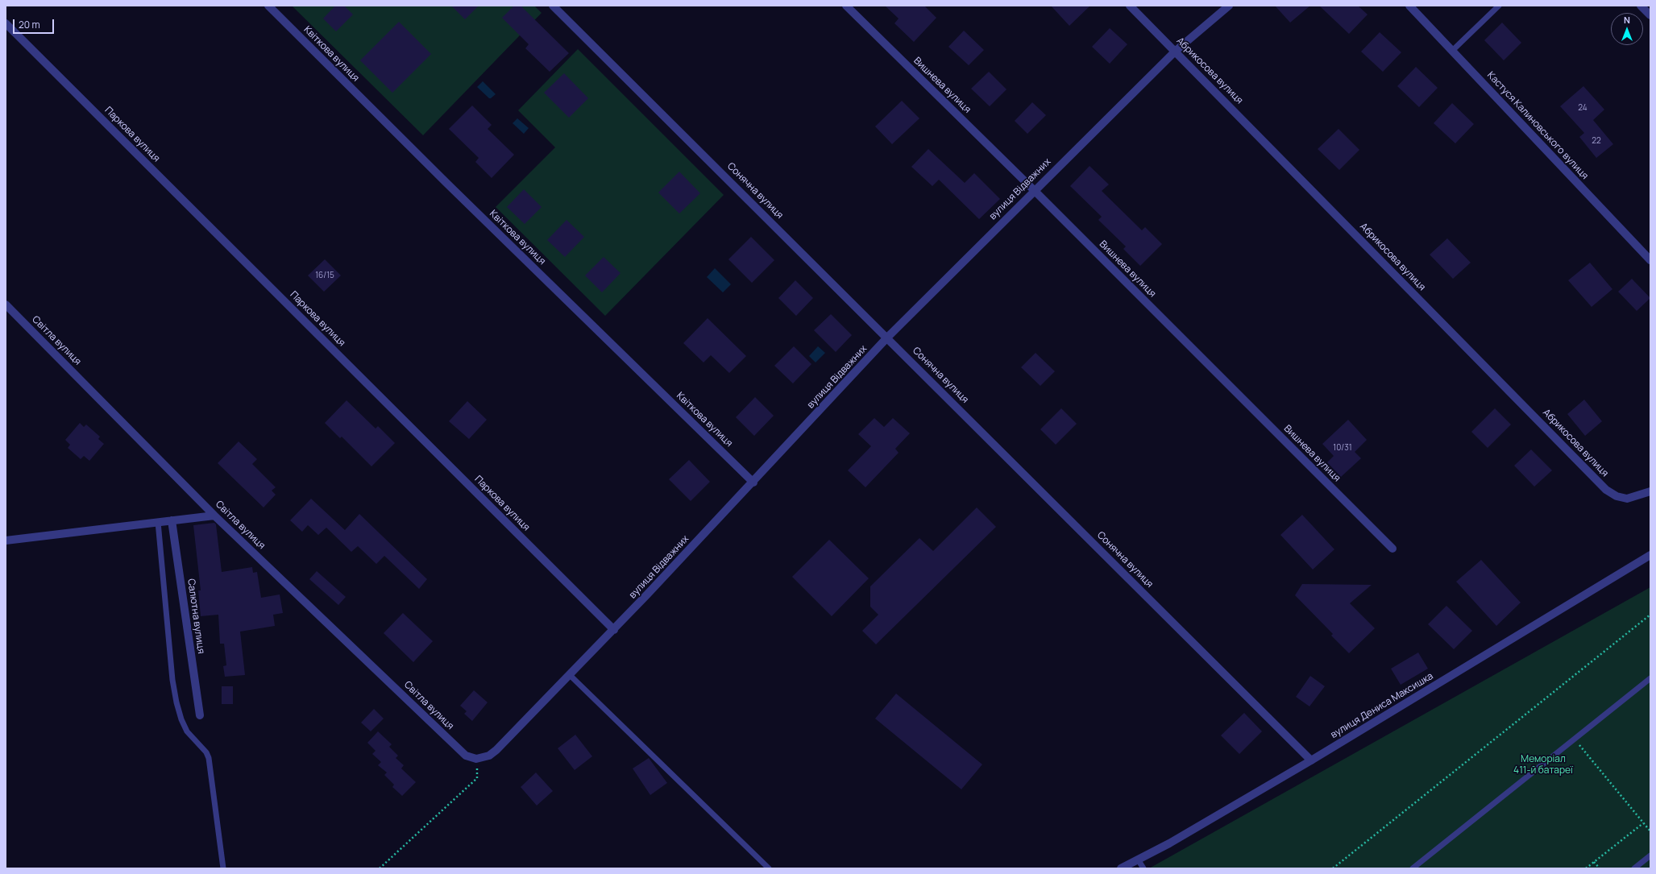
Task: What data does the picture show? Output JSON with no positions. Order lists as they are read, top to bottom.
{
  "streets": {
    "street": [
      "Квіткова вулиця",
      "Абрикосова вулиця",
      "Вишнева вулиця",
      "Кастуся Калиновського вулиця",
      "Паркова вулиця",
      "вулиця Відважних",
      "Сонячна вулиця",
      "Світла вулиця",
      "Салютна вулиця",
      "вулиця Дениса Максишка"
    ]
  },
  "crossings": [
    ["Квіткова вулиця", "вулиця Відважних"],
    ["Абрикосова вулиця", "вулиця Відважних"],
    ["Вишнева вулиця", "вулиця Відважних"],
    ["Паркова вулиця", "вулиця Відважних"],
    ["вулиця Відважних", "Сонячна вулиця"],
    ["вулиця Відважних", "Світла вулиця"],
    ["Сонячна вулиця", "вулиця Дениса Максишка"]
  ],
  "parks": ["Меморіал 411-й батареї"],
  "house_numbers": [
    "24",
    "22",
    "16/15",
    "10/31"
  ],
  "scale_bar": "20 m",
  "north": "top"
}
